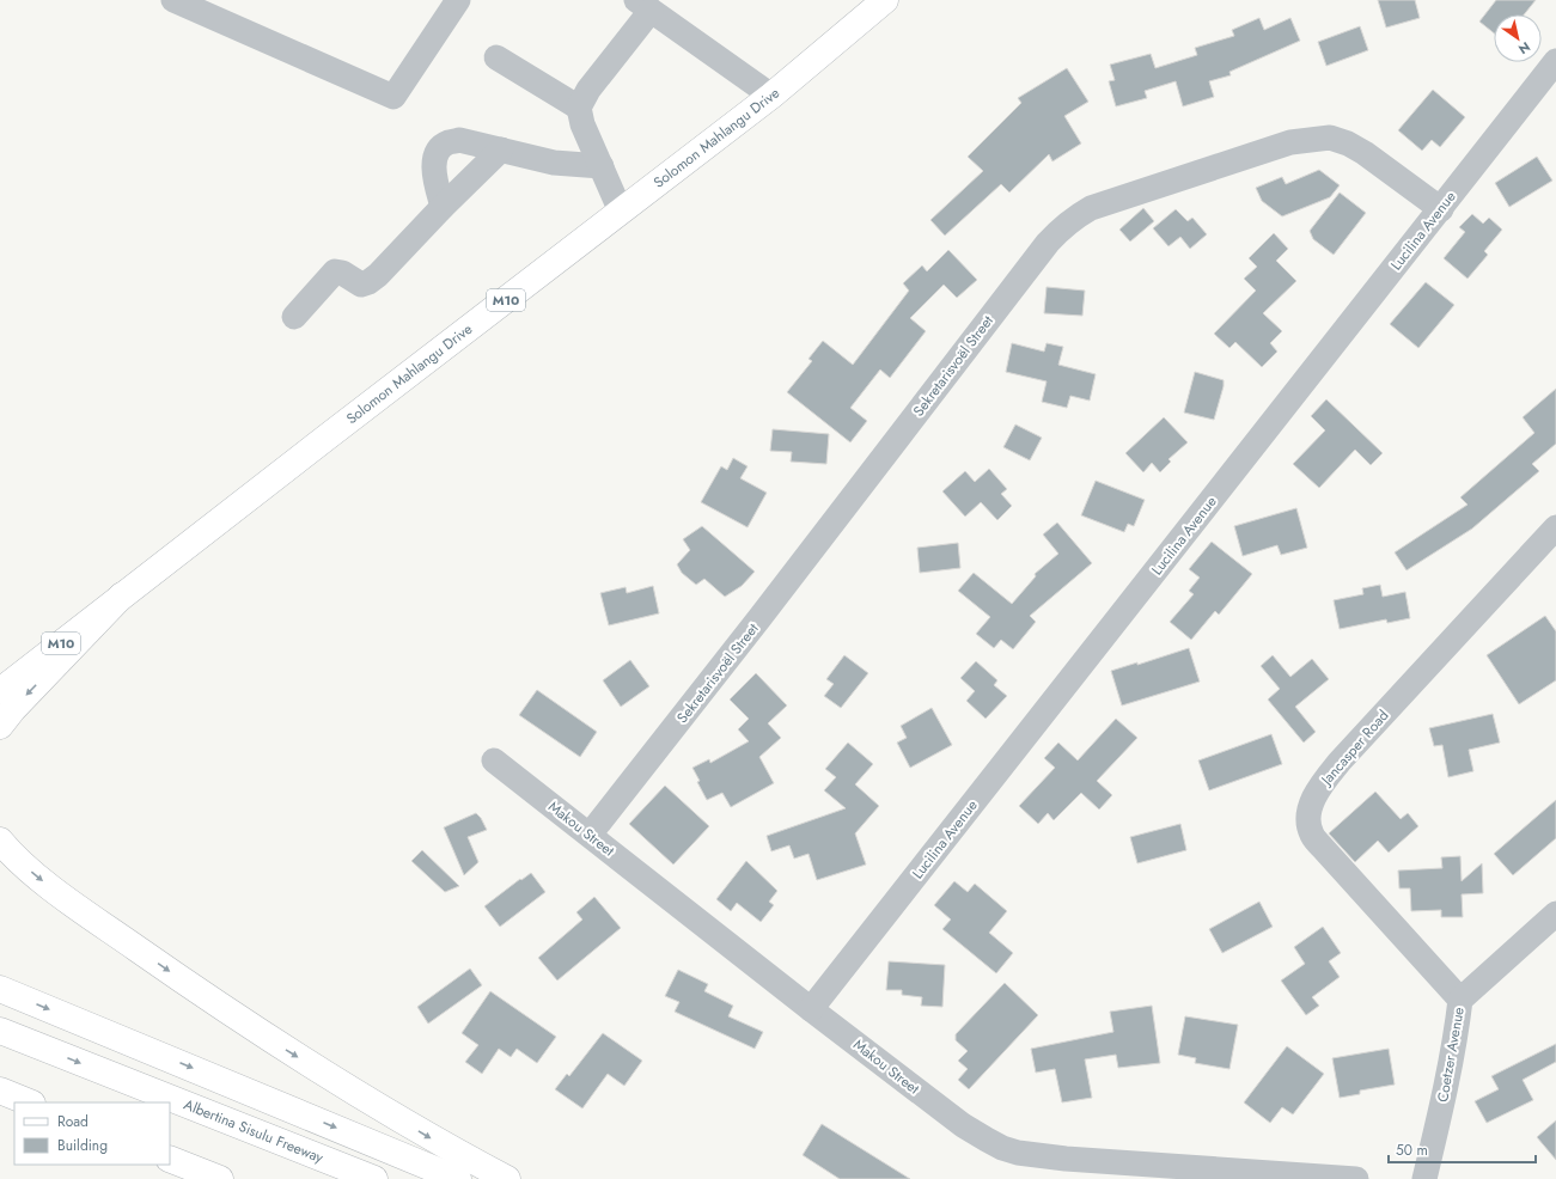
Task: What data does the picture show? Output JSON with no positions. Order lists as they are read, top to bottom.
{
  "streets": {
    "main road": ["Solomon Mahlangu Drive", "M10", "Albertina Sisulu Freeway"],
    "street": [
      "Lucilina Avenue",
      "Sekretarisvoël Street",
      "Jancasper Road",
      "Makou Street",
      "Coetzer Avenue"
    ]
  },
  "crossings": [
    ["Lucilina Avenue", "Sekretarisvoël Street"],
    ["Lucilina Avenue", "Makou Street"],
    ["Sekretarisvoël Street", "Makou Street"],
    ["Jancasper Road", "Coetzer Avenue"]
  ],
  "legend": ["Road", "Building"],
  "scale_bar": "50 m",
  "north": "bottom right"
}
